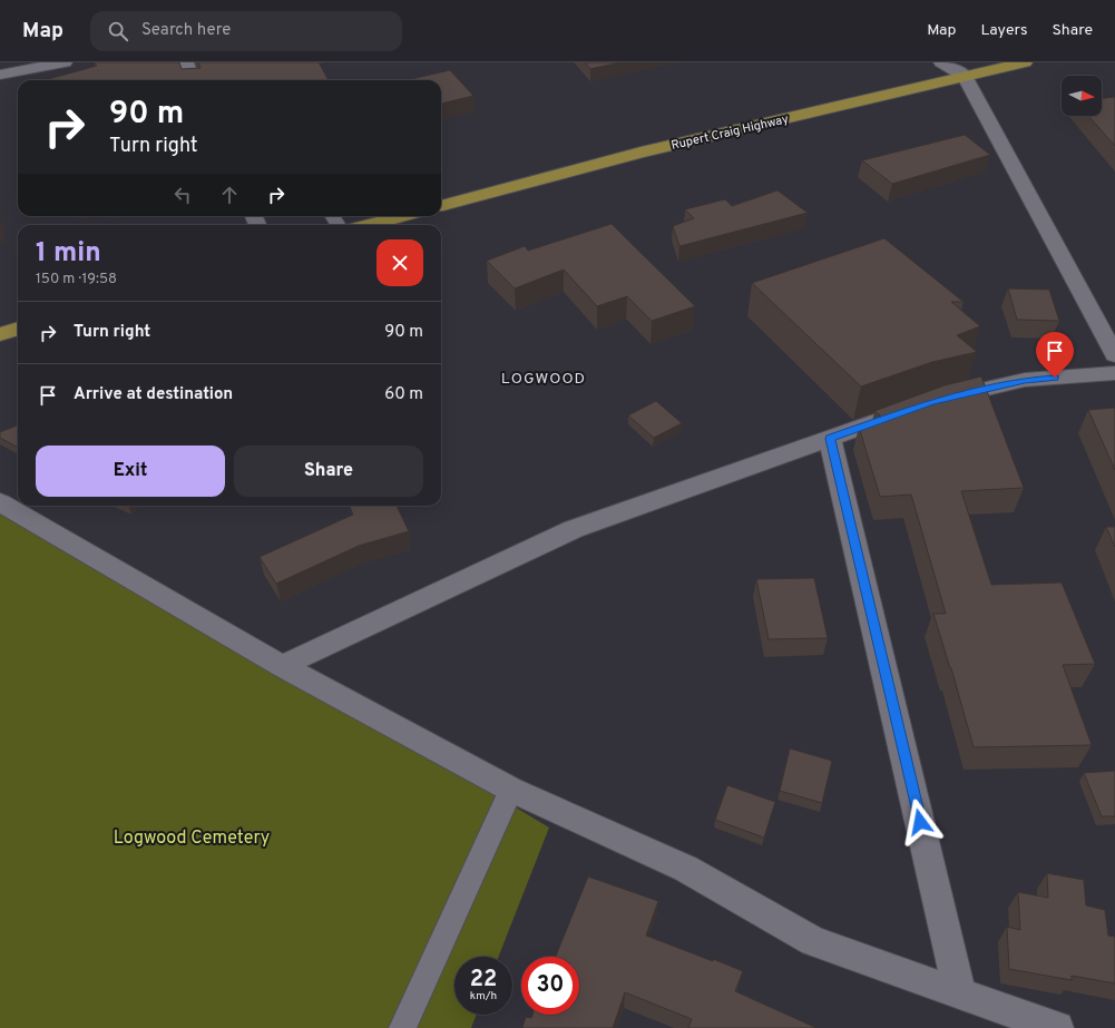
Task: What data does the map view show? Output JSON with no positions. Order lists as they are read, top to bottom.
{
  "streets": {
    "main road": ["Rupert Craig Highway"]
  },
  "districts": ["LOGWOOD"],
  "parks": ["Logwood Cemetery"],
  "north": "right",
  "page": {
    "header": "Map",
    "search": "Search here",
    "nav": ["Map", "Layers", "Share"],
    "turn": ["90 m", "Turn right"],
    "heading": ["1 min", "150 m · 19:58"],
    "list": [
      {
        "name": "Turn right",
        "value": "90 m"
      },
      {
        "name": "Arrive at destination",
        "value": "60 m"
      }
    ],
    "buttons": ["Exit", "Share"],
    "speed": "22 km/h",
    "limit": "30"
  }
}
